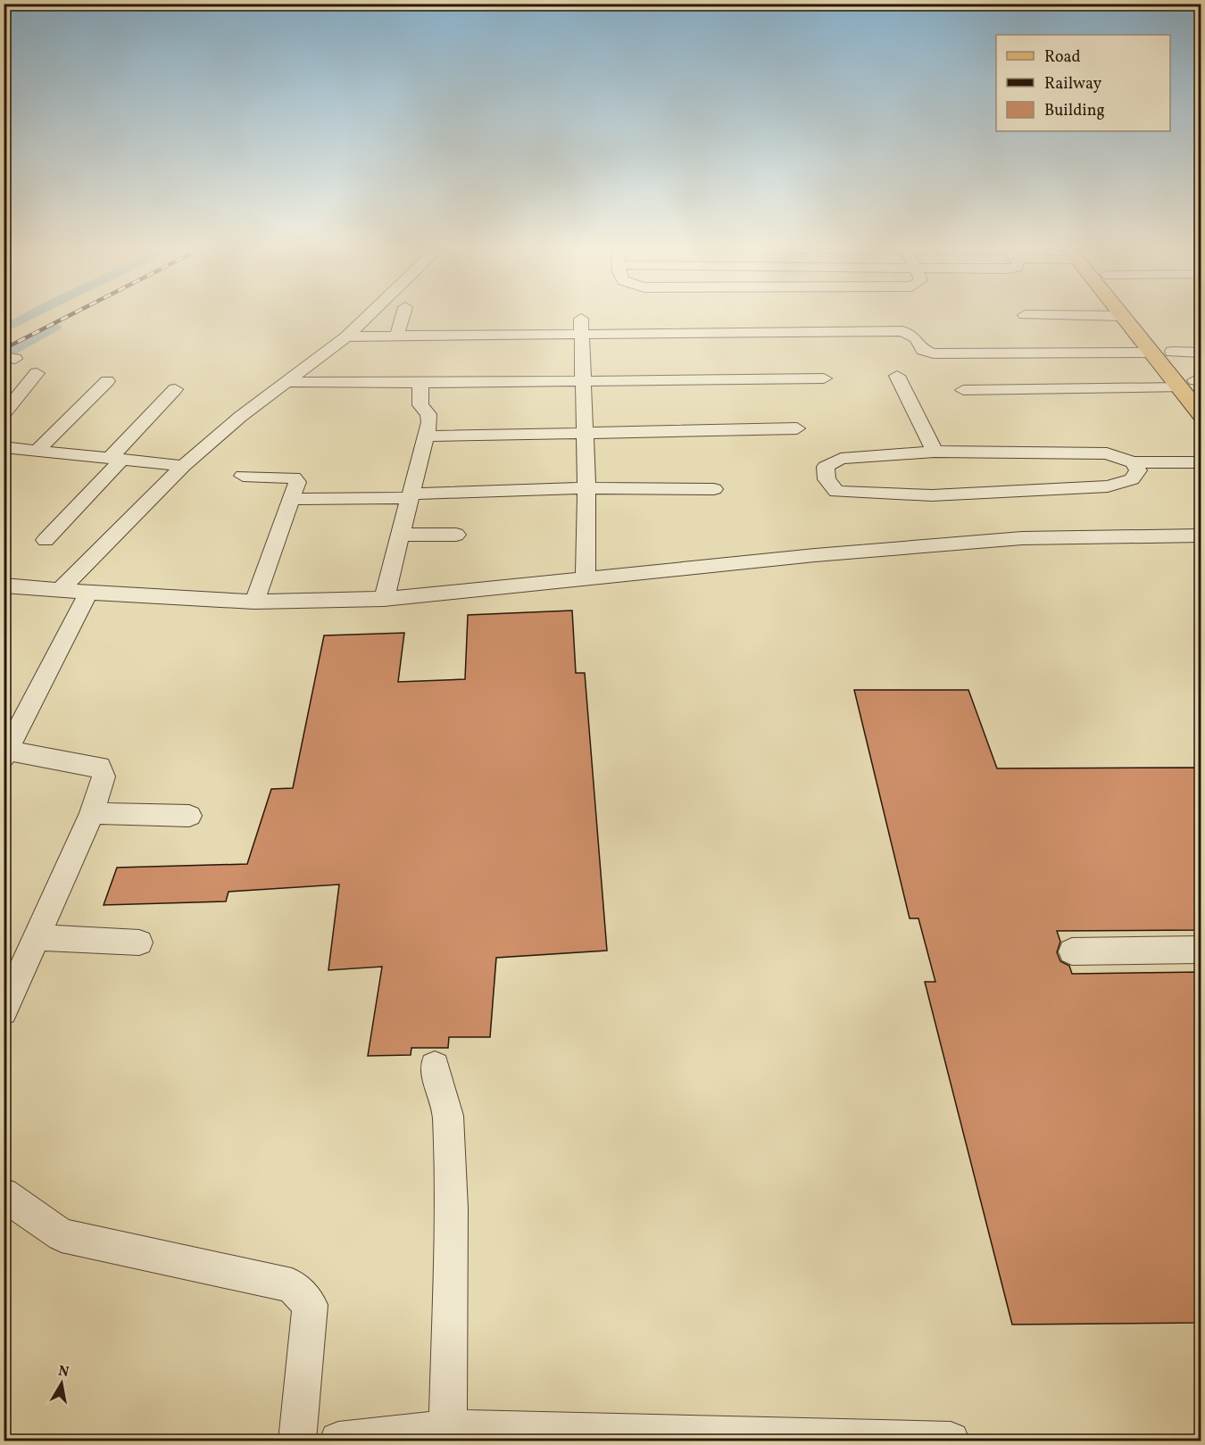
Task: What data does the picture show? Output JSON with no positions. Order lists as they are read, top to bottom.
{
  "legend": ["Road", "Railway", "Building"],
  "north": "top"
}
